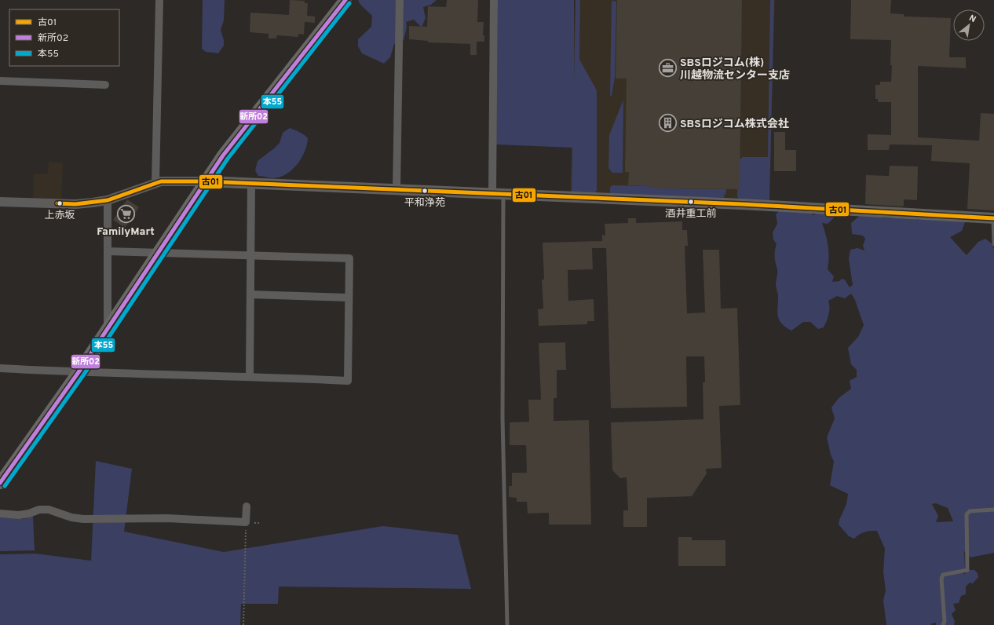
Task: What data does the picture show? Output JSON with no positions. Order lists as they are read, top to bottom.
{
  "places": {
    "office": ["SBSロジコム(株) 川越物流センター支店"],
    "building": ["SBSロジコム株式会社"],
    "other": ["平和浄苑", "酒井重工前", "上赤坂"],
    "supermarket": ["FamilyMart"]
  },
  "lines": ["transit line 新所02", "transit line 本55", "transit line 古01"],
  "legend": ["古01", "新所02", "本55"],
  "north": "top right"
}
